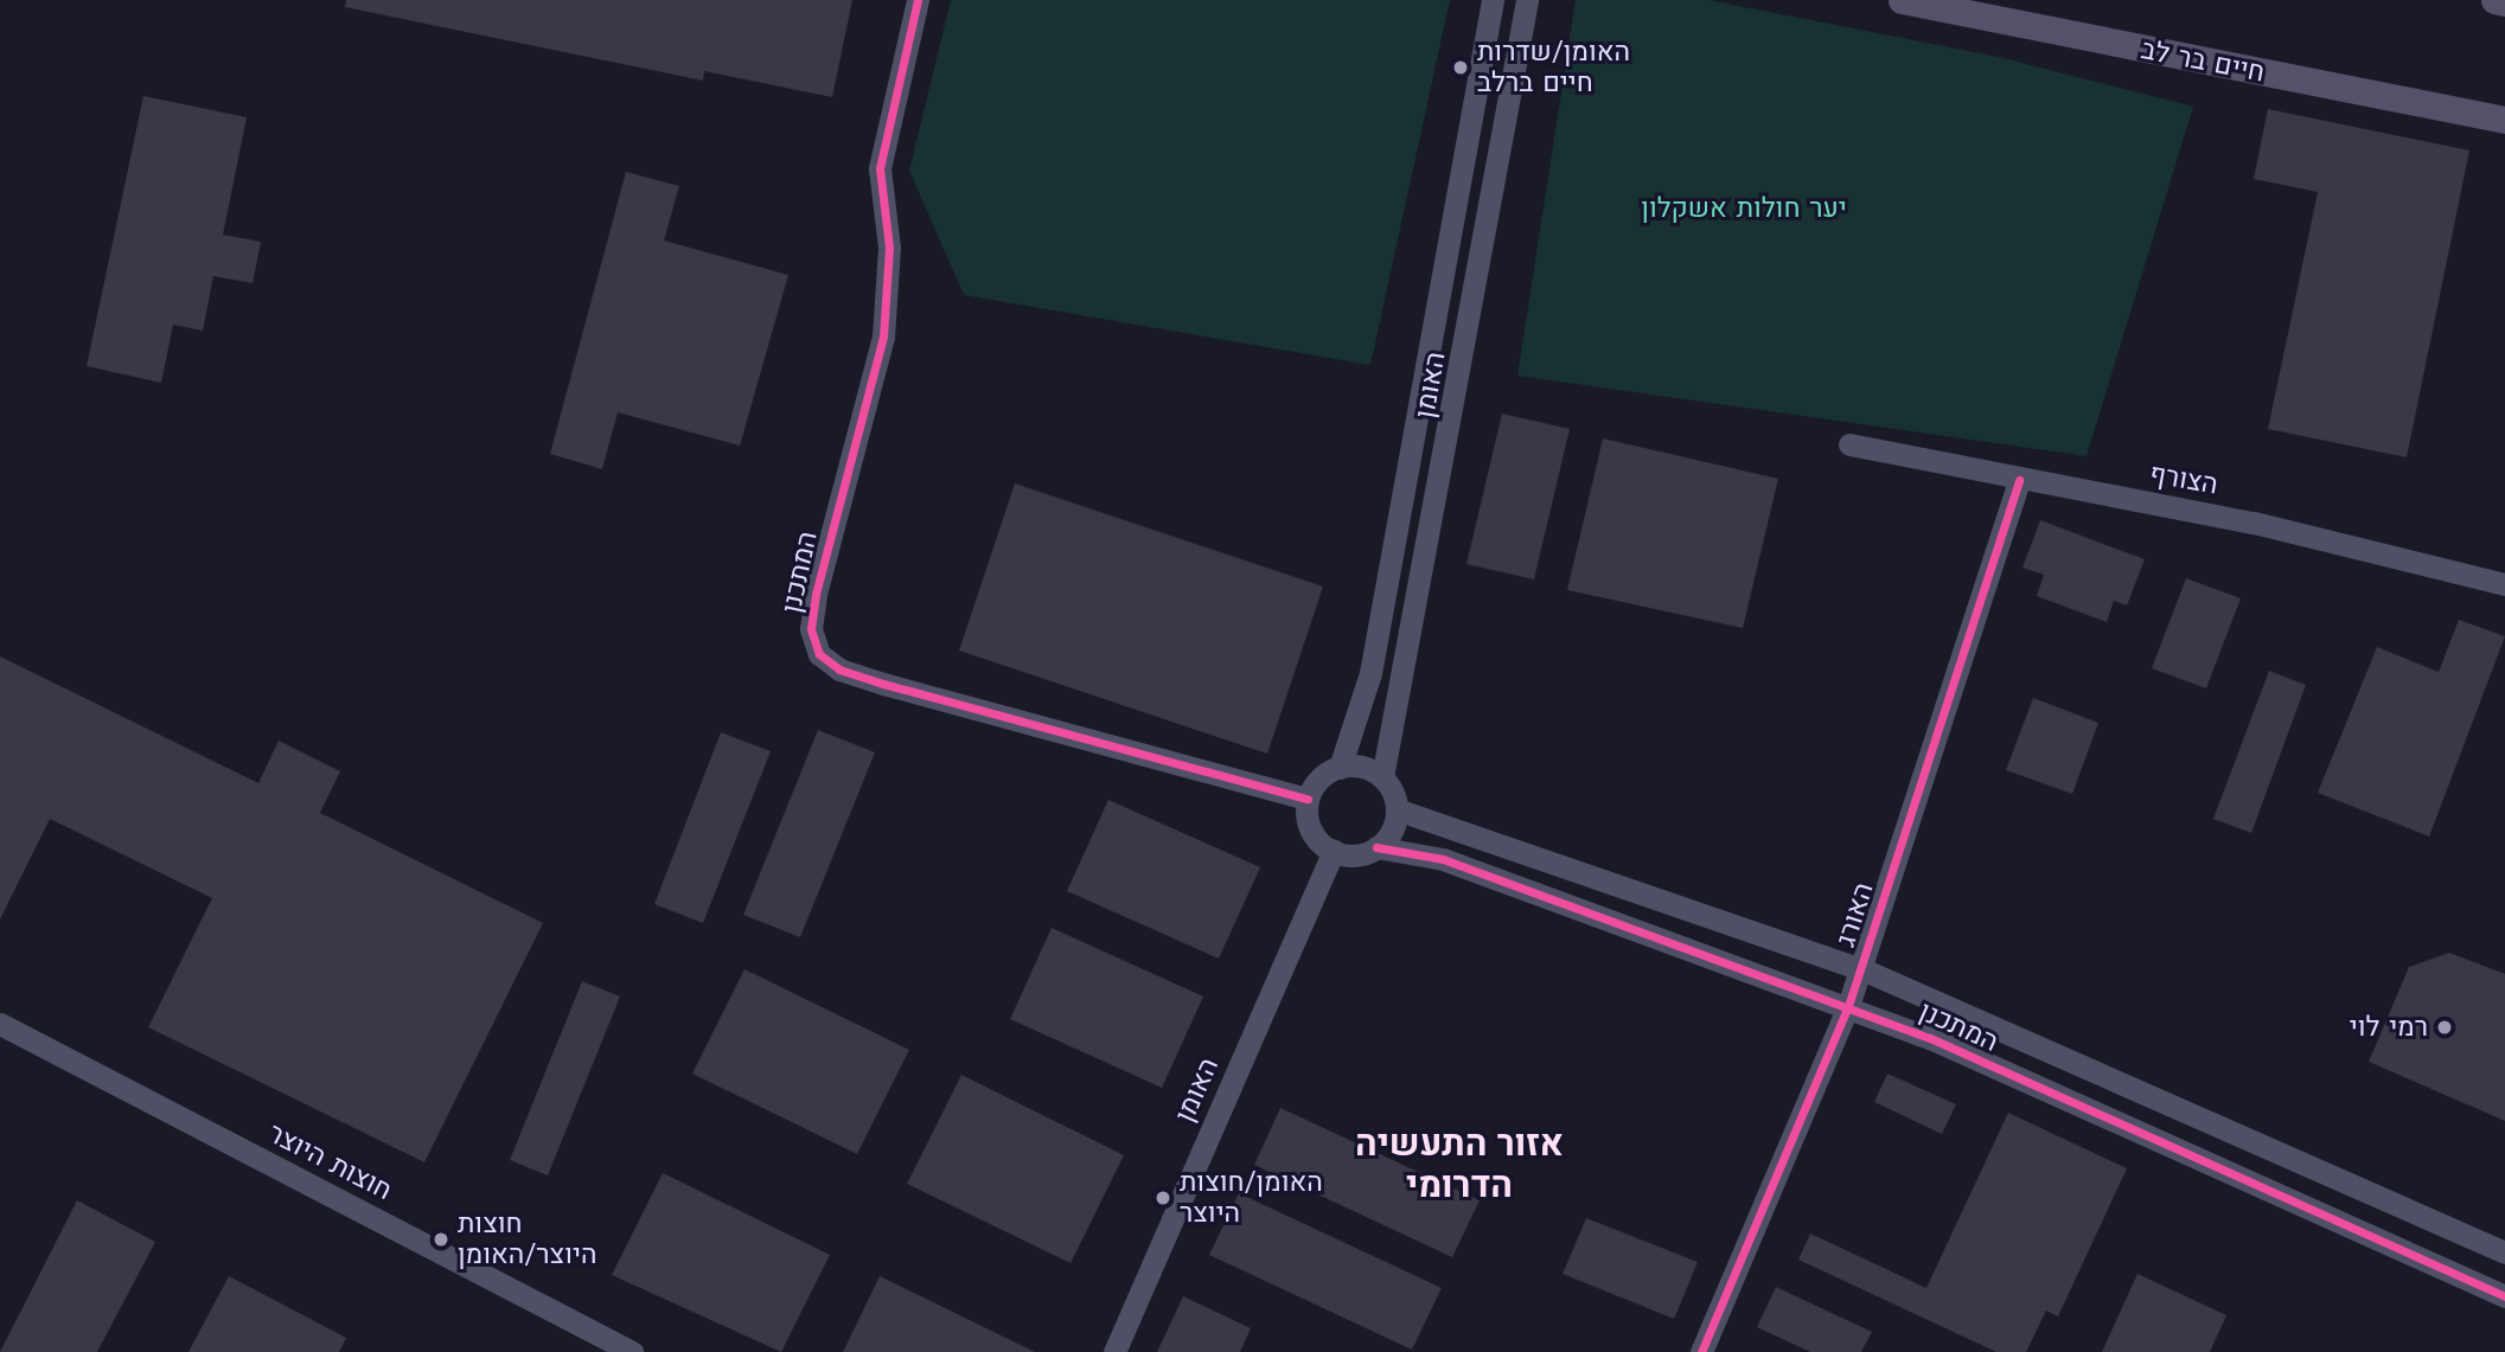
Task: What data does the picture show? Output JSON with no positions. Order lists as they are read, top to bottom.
{
  "streets": {
    "main road": ["חיים בר לב"],
    "street": [
      "האומן",
      "הצורף",
      "המתכנן",
      "האורג",
      "חוצות היוצר"
    ]
  },
  "crossings": [
    ["האומן", "המתכנן"],
    ["הצורף", "האורג"],
    ["המתכנן", "האורג"]
  ],
  "districts": ["אזור התעשיה הדרומי"],
  "parks": ["יער חולות אשקלון"],
  "places": [
    "האומן/שדרות חיים ברלב",
    "רמי לוי",
    "האומן/חוצות היוצר",
    "חוצות היוצר/האומן"
  ]
}
